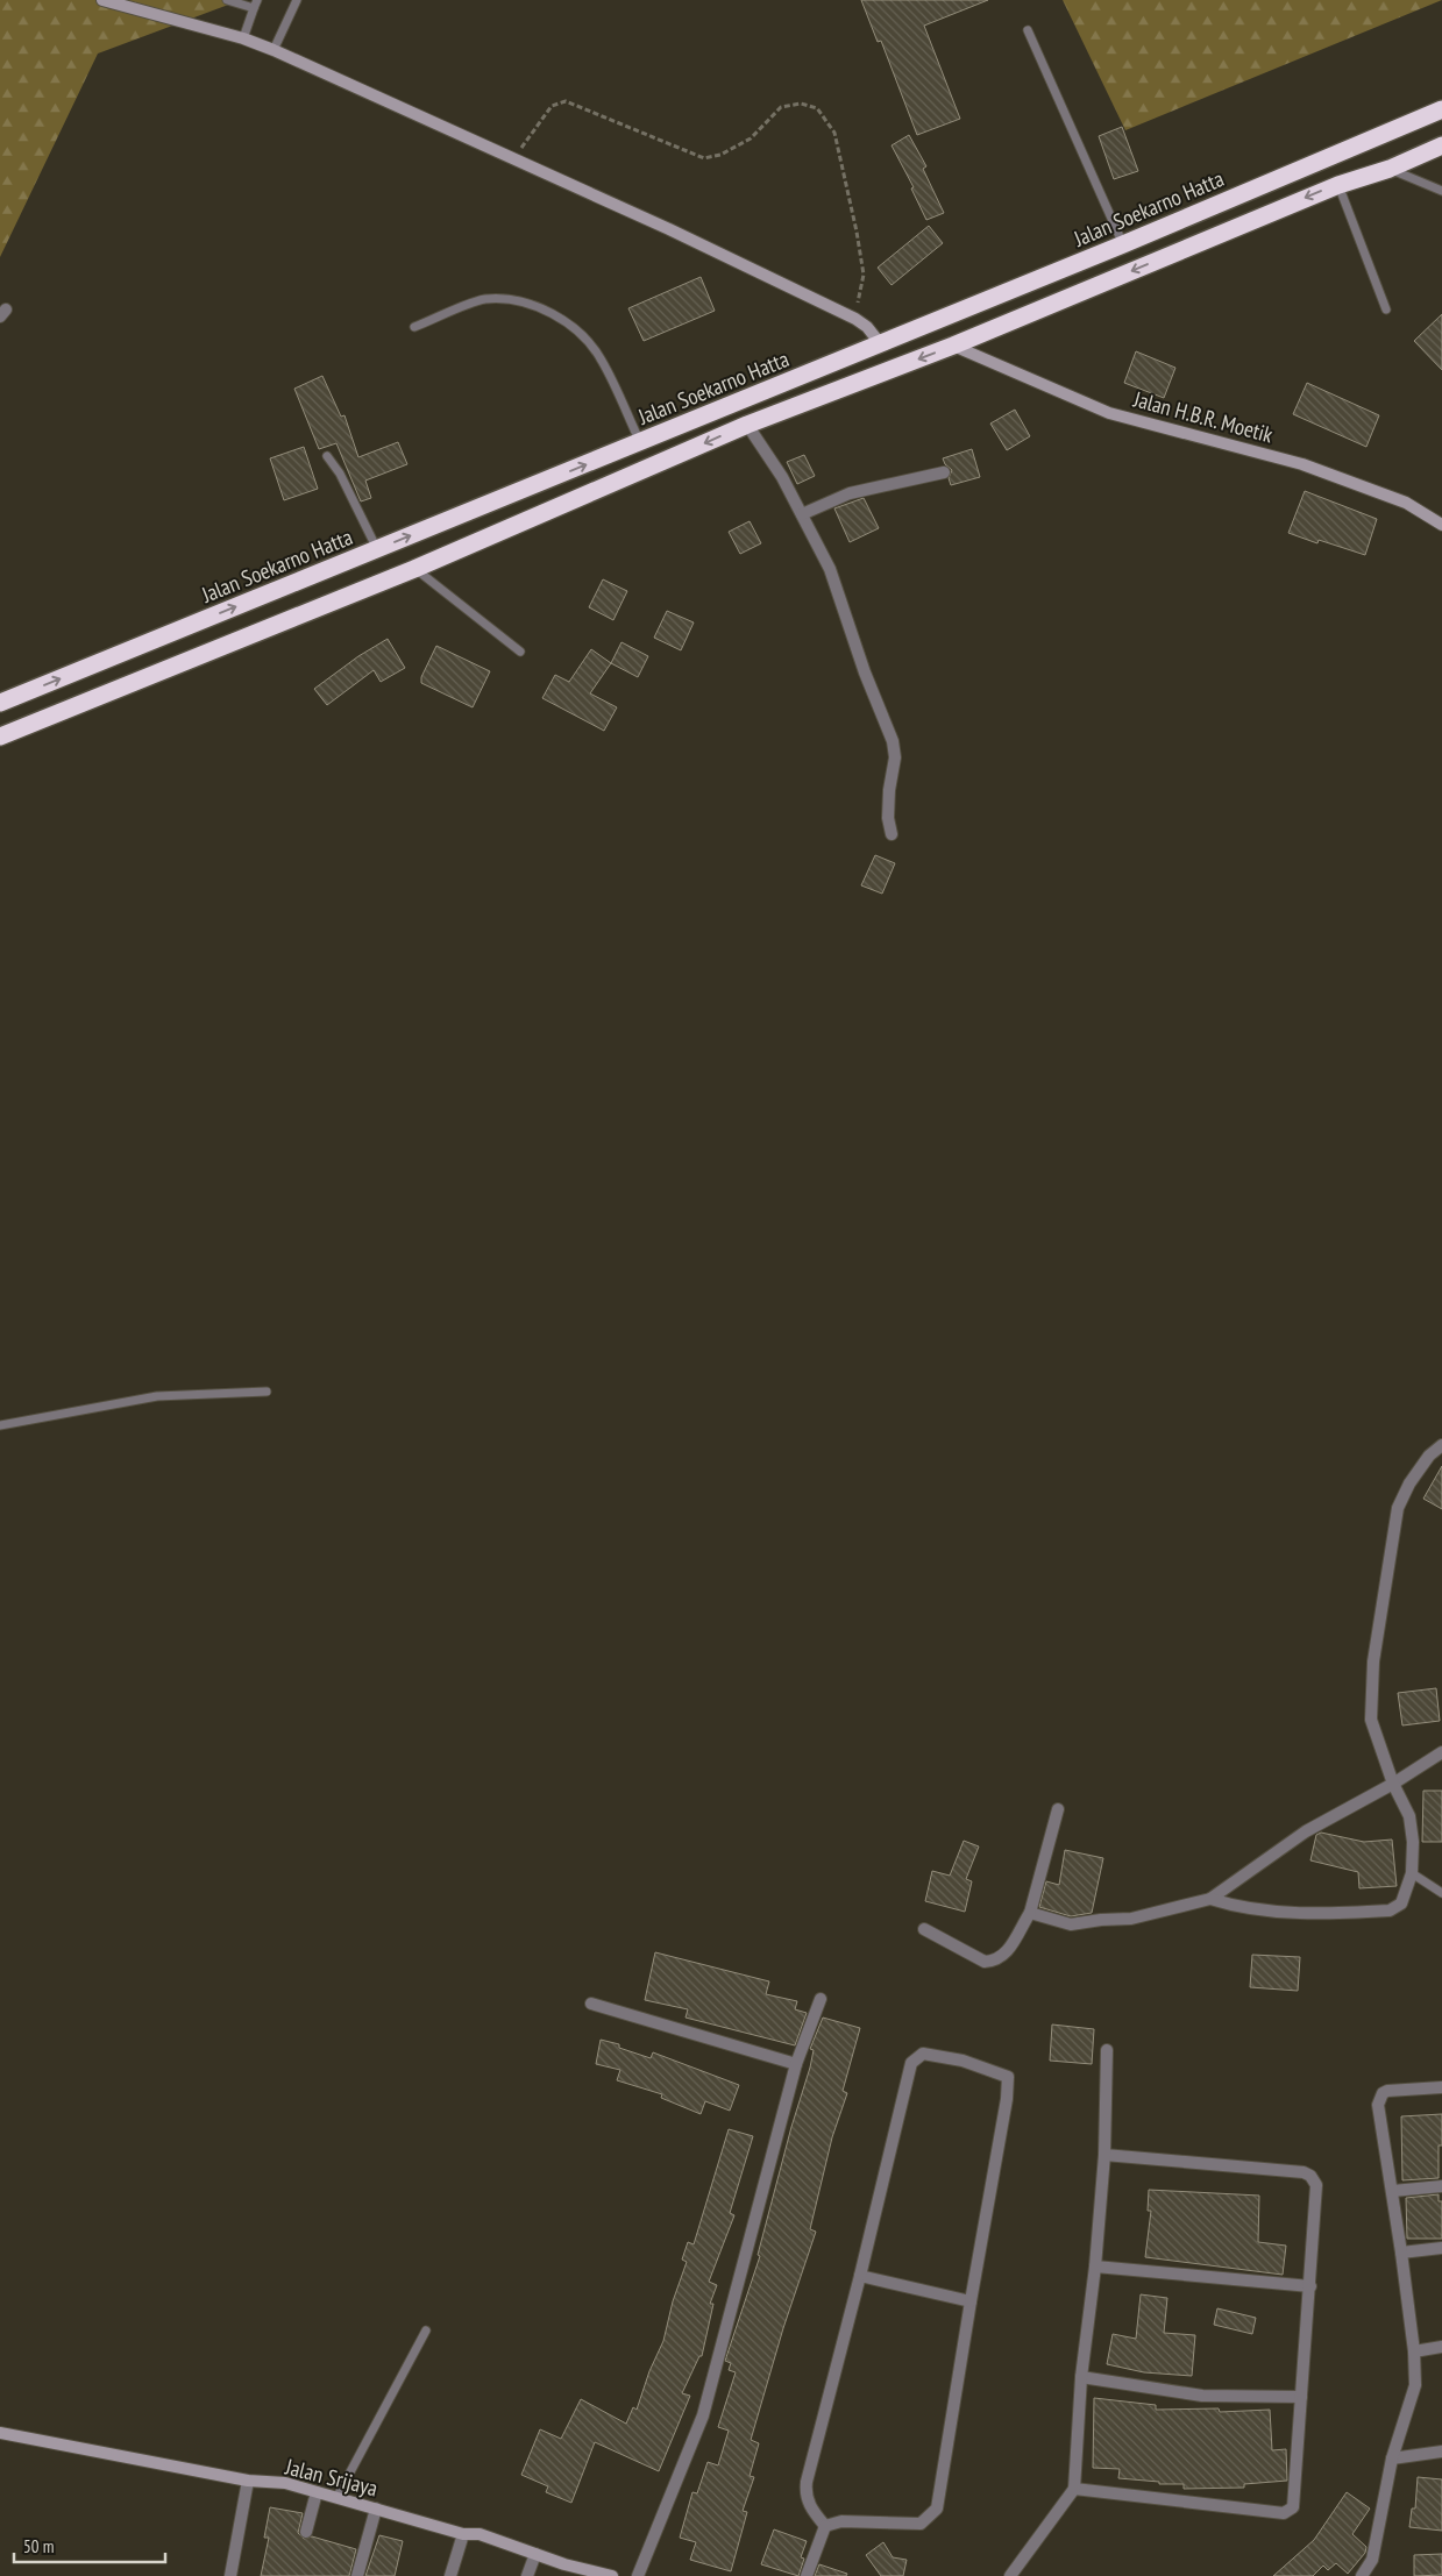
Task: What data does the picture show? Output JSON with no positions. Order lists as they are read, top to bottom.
{
  "streets": {
    "highway": ["Jalan Soekarno Hatta"],
    "street": ["Jalan H.B.R. Moetik", "Jalan Srijaya"]
  },
  "scale_bar": "50 m"
}
